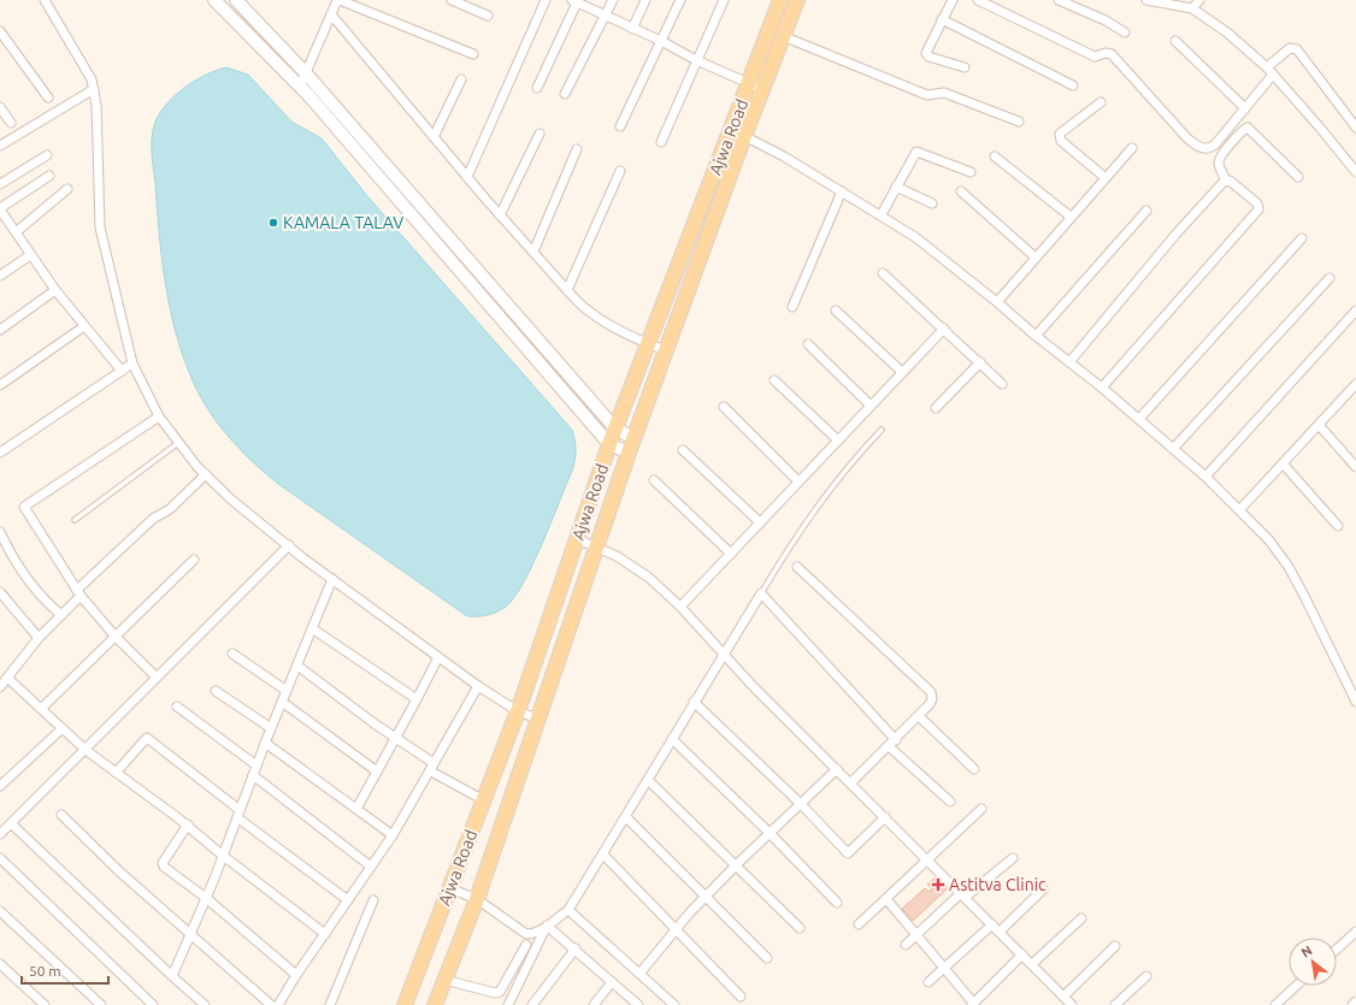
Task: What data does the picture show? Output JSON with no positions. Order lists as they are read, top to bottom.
{
  "streets": {
    "main road": ["Ajwa Road"]
  },
  "places": {
    "other": ["KAMALA TALAV"],
    "health": ["Astitva Clinic"]
  },
  "scale_bar": "50 m",
  "north": "top left"
}
